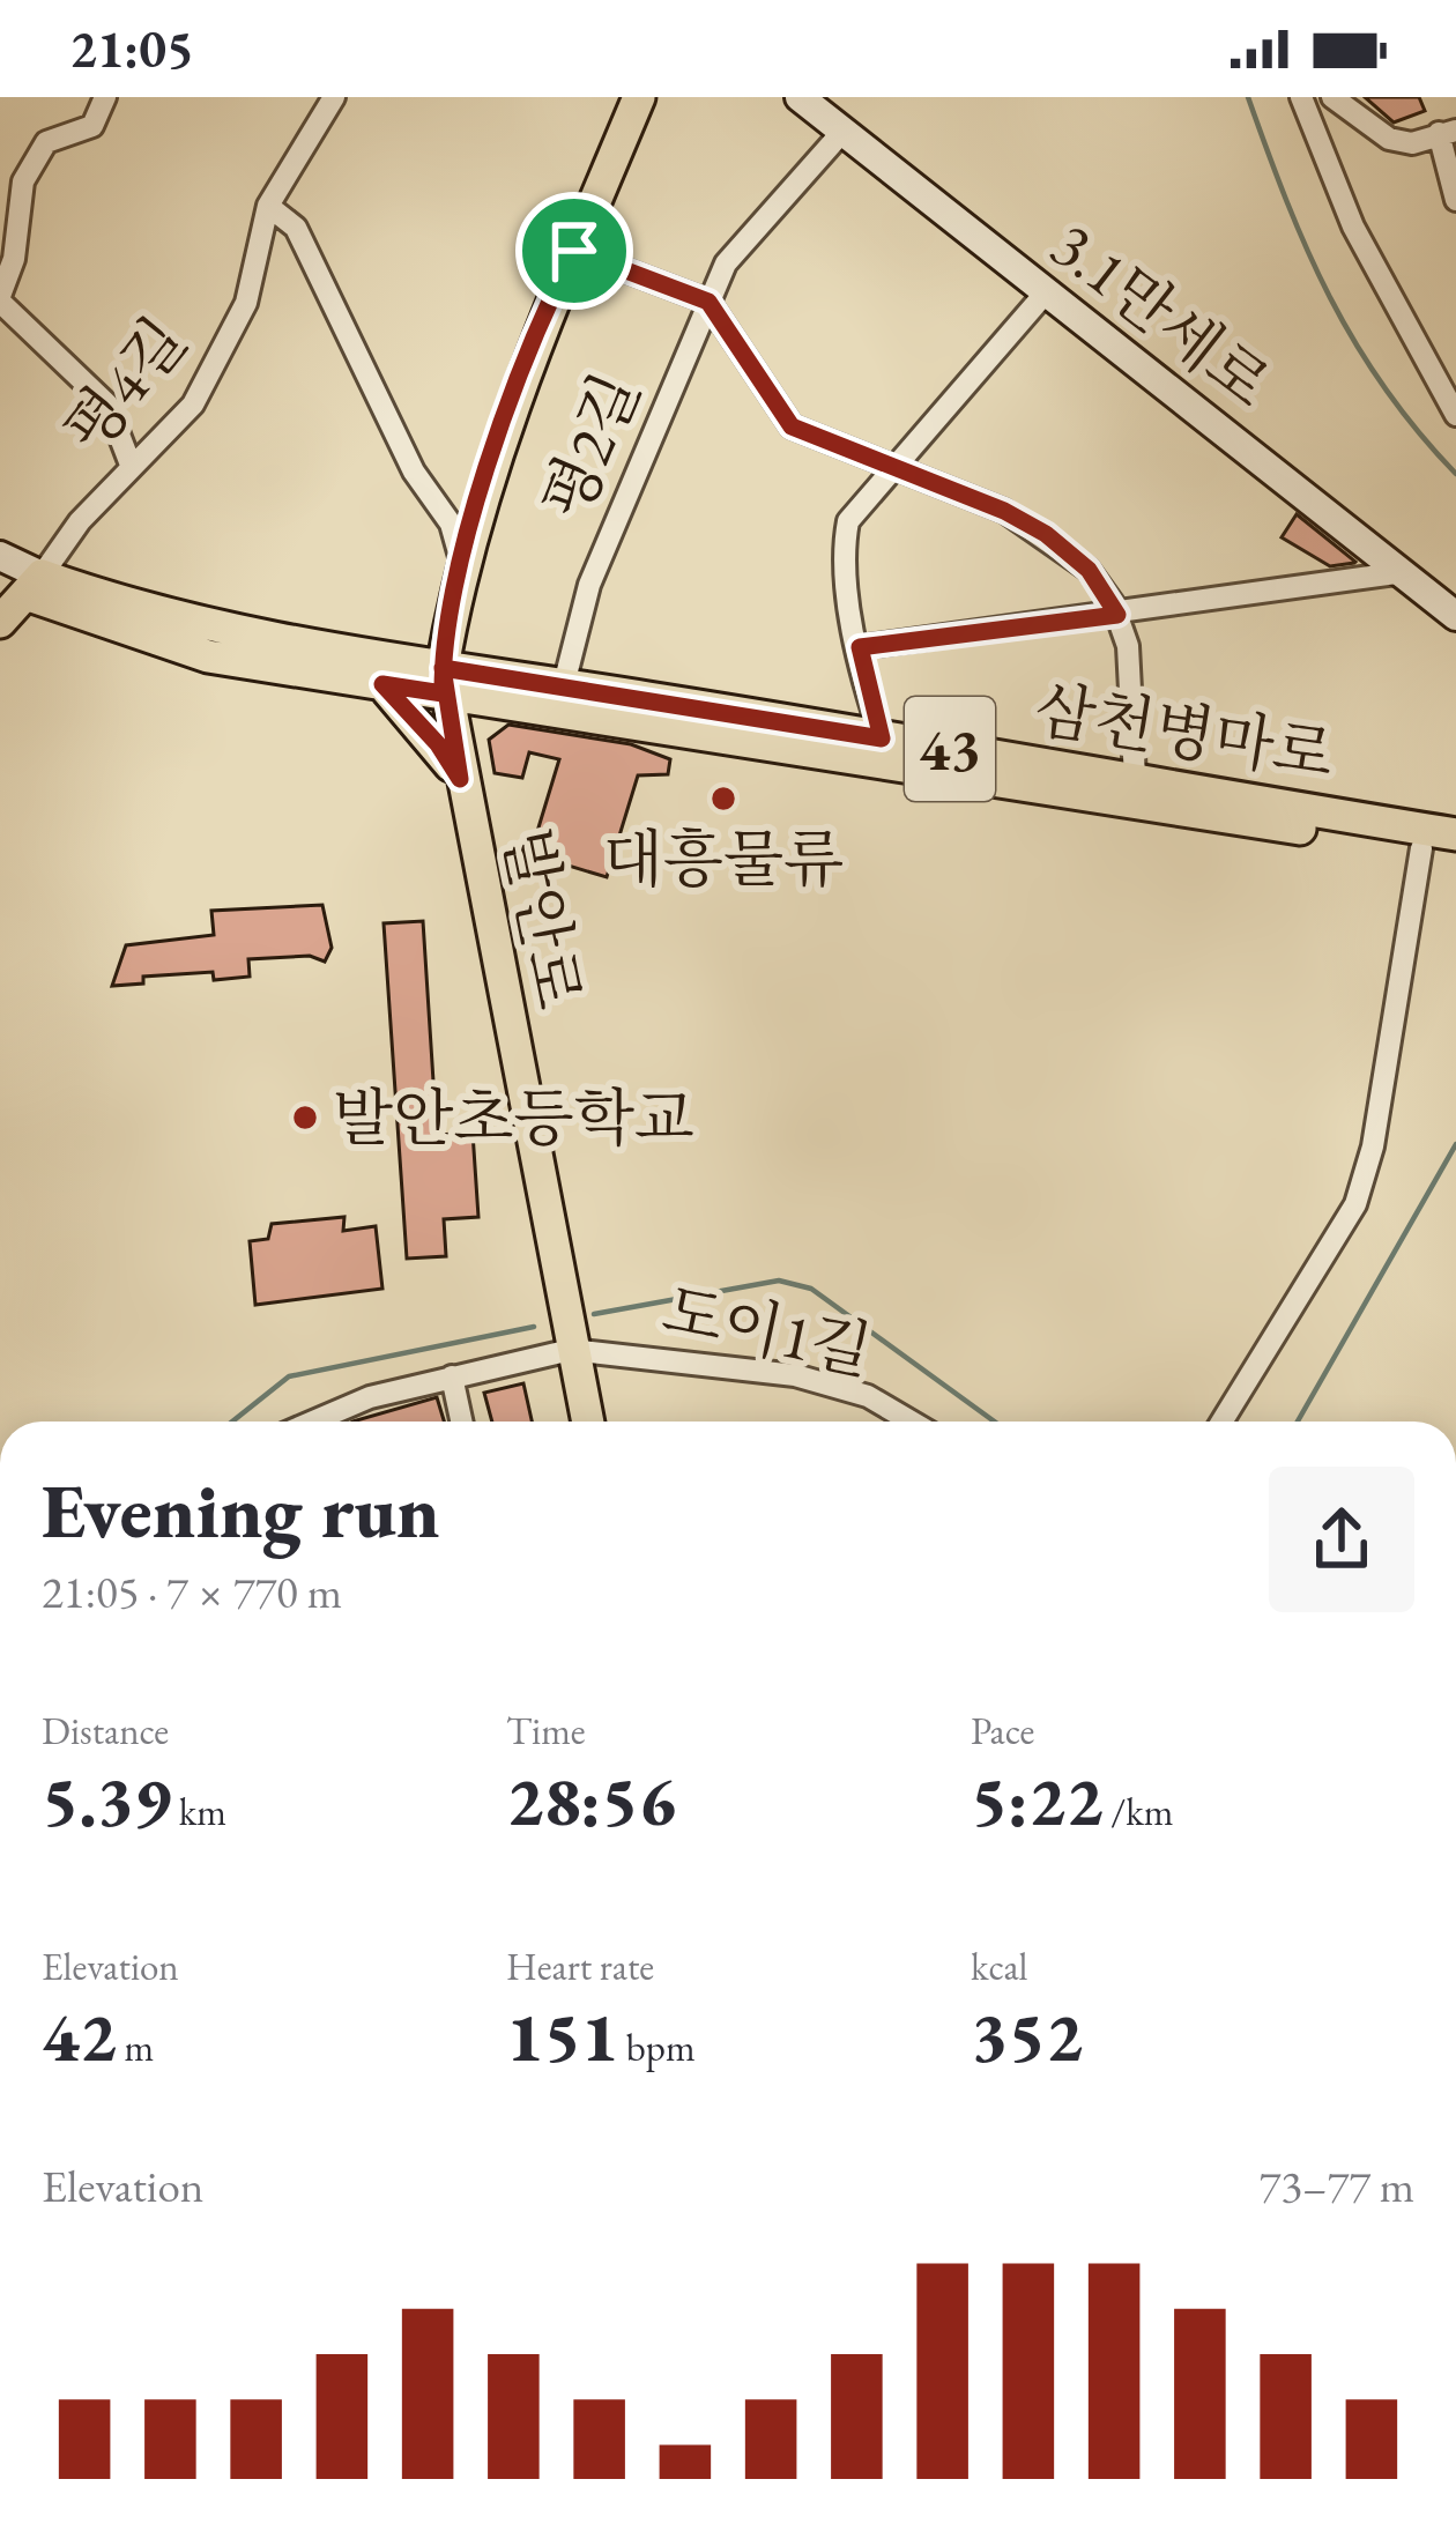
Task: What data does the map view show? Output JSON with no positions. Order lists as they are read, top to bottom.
{
  "streets": {
    "main road": ["삼천병마로", "43", "발안로"],
    "street": [
      "3.1만세로",
      "평4길",
      "평2길",
      "도이1길"
    ]
  },
  "crossings": [
    ["3.1만세로", "평2길"],
    ["평4길", "삼천병마로"],
    ["평2길", "삼천병마로"],
    ["삼천병마로", "발안로"],
    ["발안로", "도이1길"]
  ],
  "places": ["대흥물류", "발안초등학교"],
  "page": {
    "status": "21:05",
    "heading": ["Evening run", "21:05 · 7 × 770 m"],
    "stats": [
      ["Distance", "5.39 km"],
      ["Time", "28:56"],
      ["Pace", "5:22 /km"],
      ["Elevation", "42 m"],
      ["Heart rate", "151 bpm"],
      ["kcal", "352"]
    ],
    "chart": ["Elevation", "73–77 m"]
  }
}
